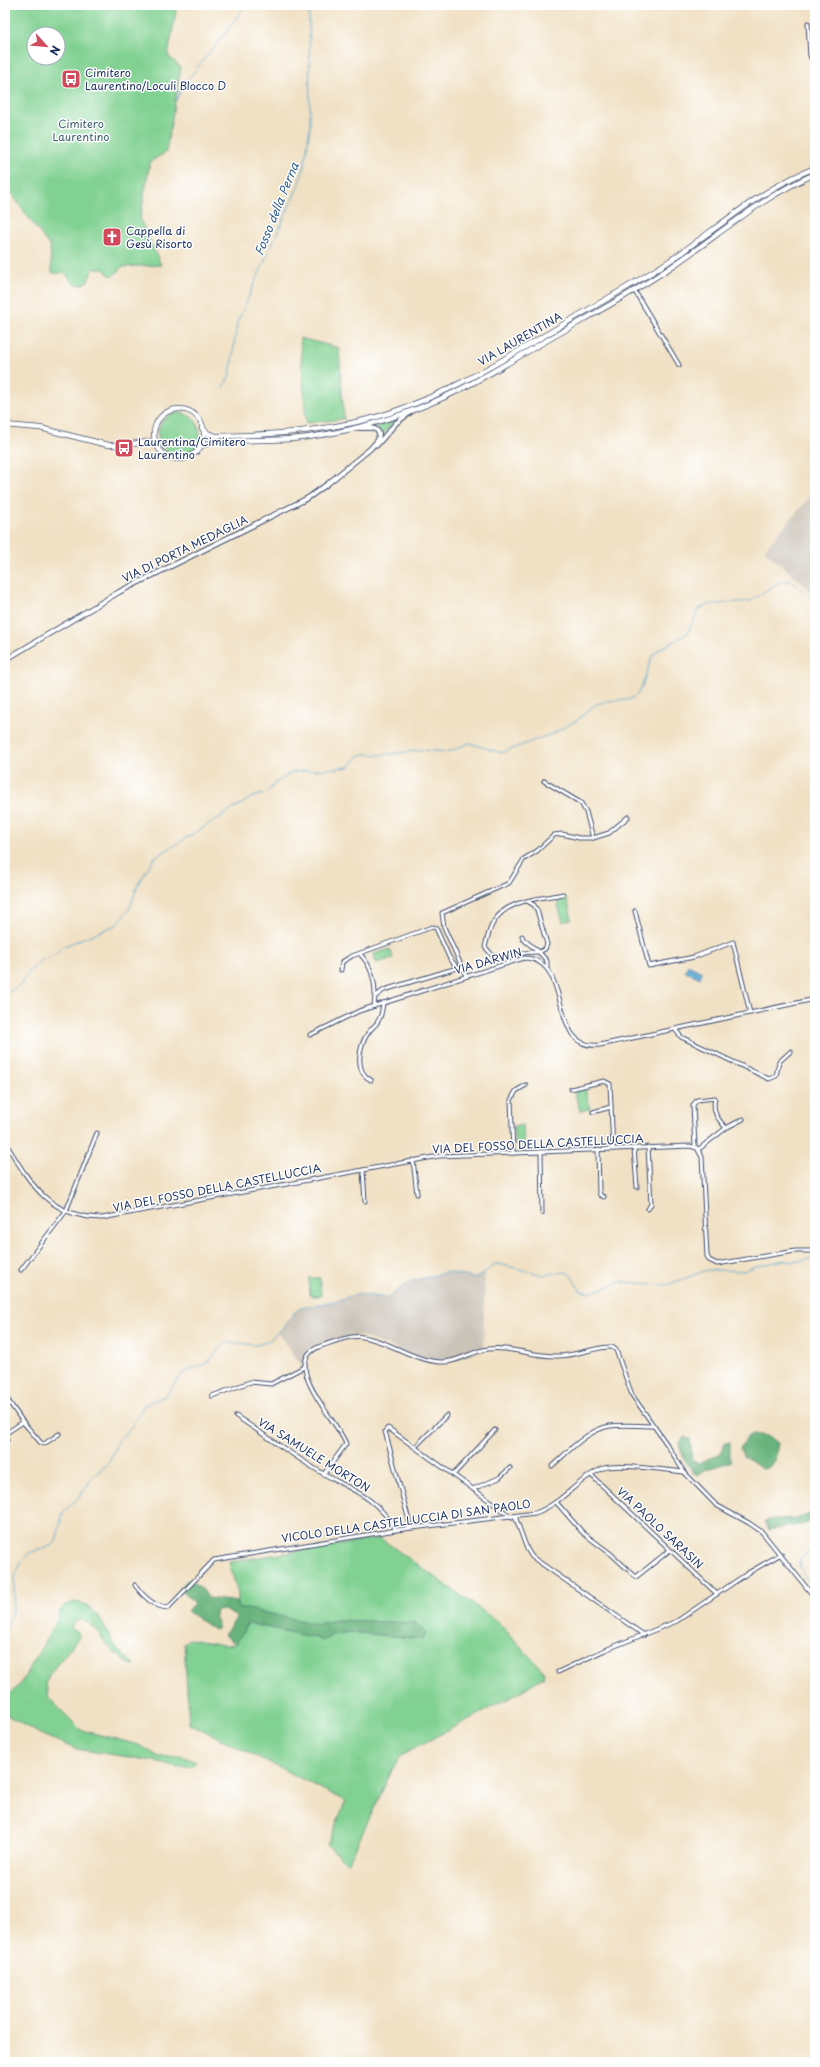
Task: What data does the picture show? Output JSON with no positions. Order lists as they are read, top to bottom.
{
  "streets": {
    "main road": ["VIA LAURENTINA"],
    "street": [
      "VIA DI PORTA MEDAGLIA",
      "VIA DARWIN",
      "VIA DEL FOSSO DELLA CASTELLUCCIA",
      "VIA SAMUELE MORTON",
      "VICOLO DELLA CASTELLUCCIA DI SAN PAOLO",
      "VIA PAOLO SARASIN"
    ]
  },
  "crossings": [
    ["VIA LAURENTINA", "VIA DI PORTA MEDAGLIA"],
    ["VIA SAMUELE MORTON", "VICOLO DELLA CASTELLUCCIA DI SAN PAOLO"],
    ["VICOLO DELLA CASTELLUCCIA DI SAN PAOLO", "VIA PAOLO SARASIN"]
  ],
  "water": ["Fosso della Perna"],
  "parks": ["Cimitero Laurentino"],
  "places": {
    "bus stop": ["Cimitero Laurentino/Loculi Blocco D", "Laurentina/Cimitero Laurentino"],
    "church": ["Cappella di Gesù Risorto"]
  },
  "north": "bottom right"
}
